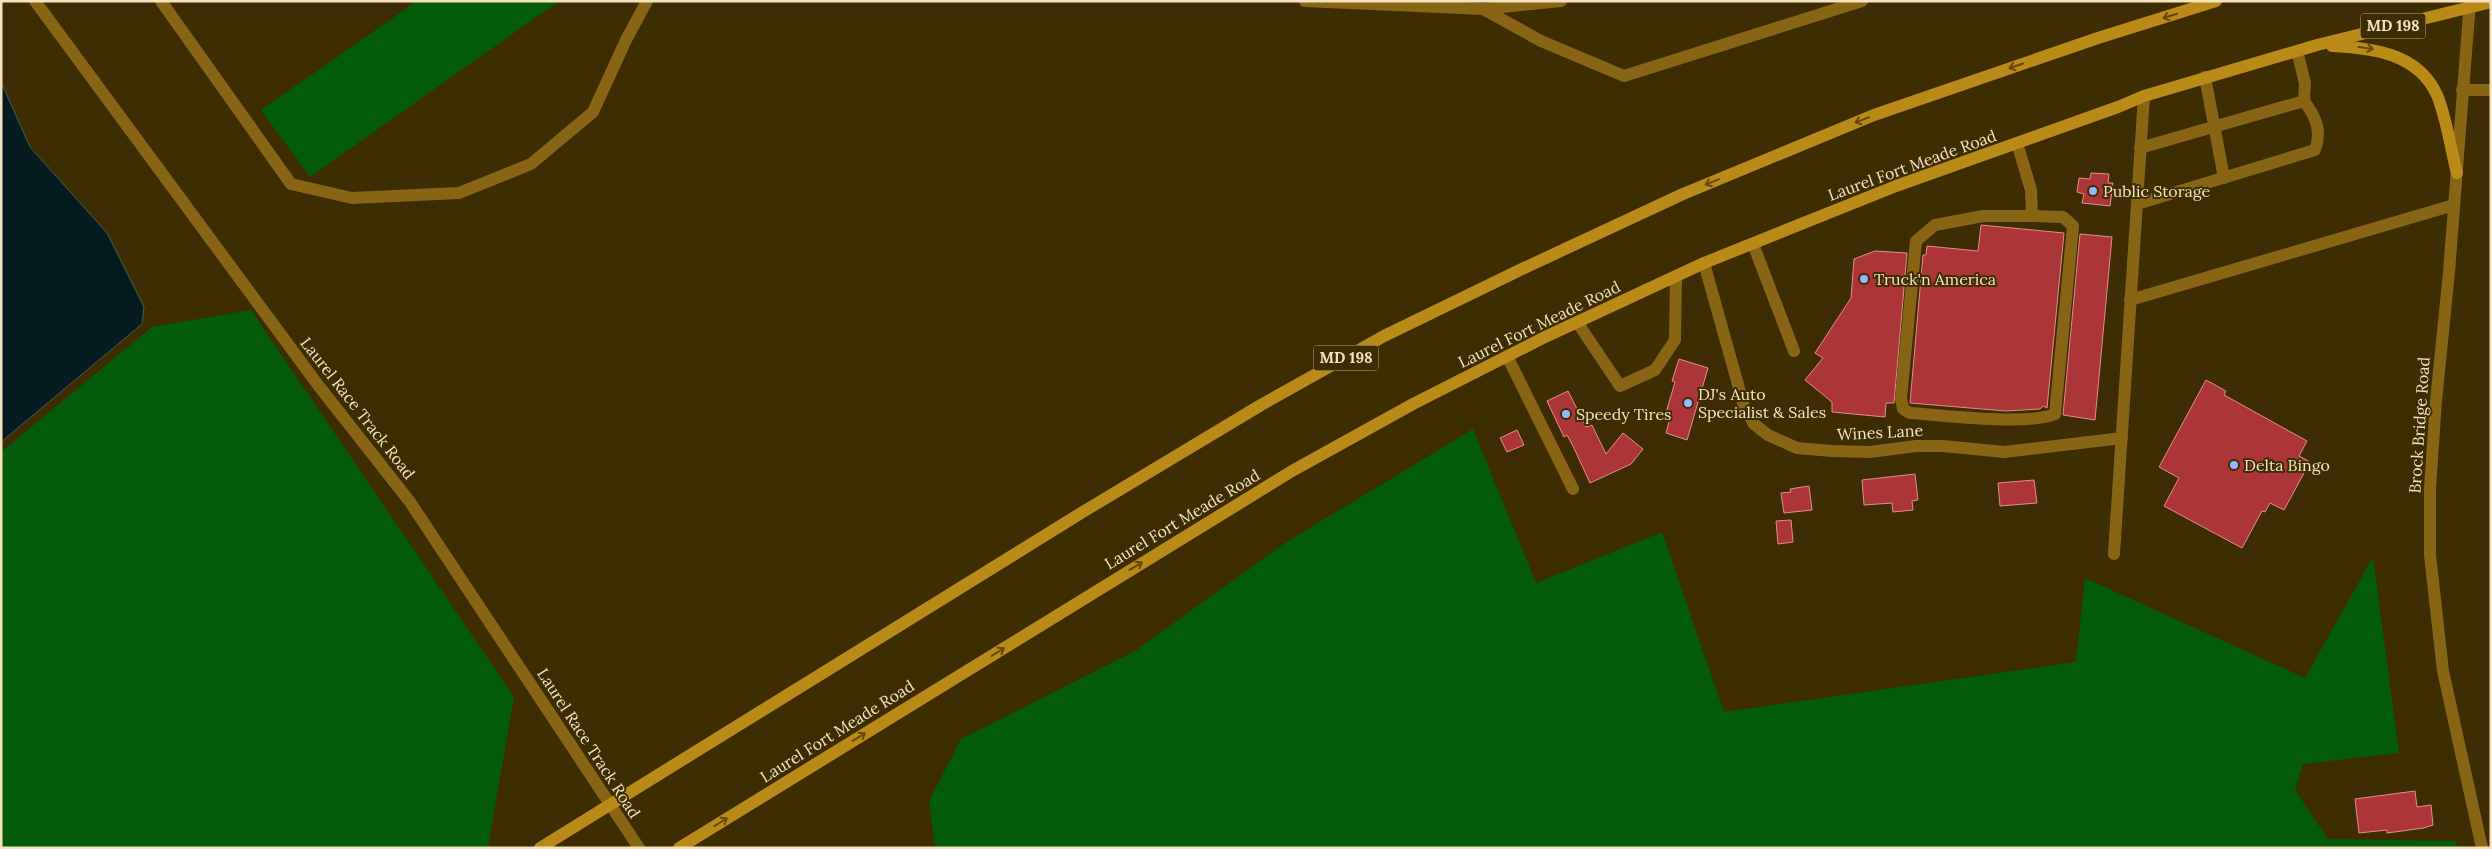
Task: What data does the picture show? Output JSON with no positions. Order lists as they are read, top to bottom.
{
  "streets": {
    "main road": ["MD 198", "Laurel Fort Meade Road"],
    "street": ["Laurel Race Track Road", "Brock Bridge Road", "Wines Lane"]
  },
  "crossings": [
    ["MD 198", "Laurel Race Track Road"],
    ["Laurel Fort Meade Road", "Brock Bridge Road"],
    ["Laurel Fort Meade Road", "Wines Lane"]
  ],
  "places": [
    "Public Storage",
    "Truck'n America",
    "DJ's Auto Specialist & Sales",
    "Speedy Tires",
    "Delta Bingo"
  ]
}
